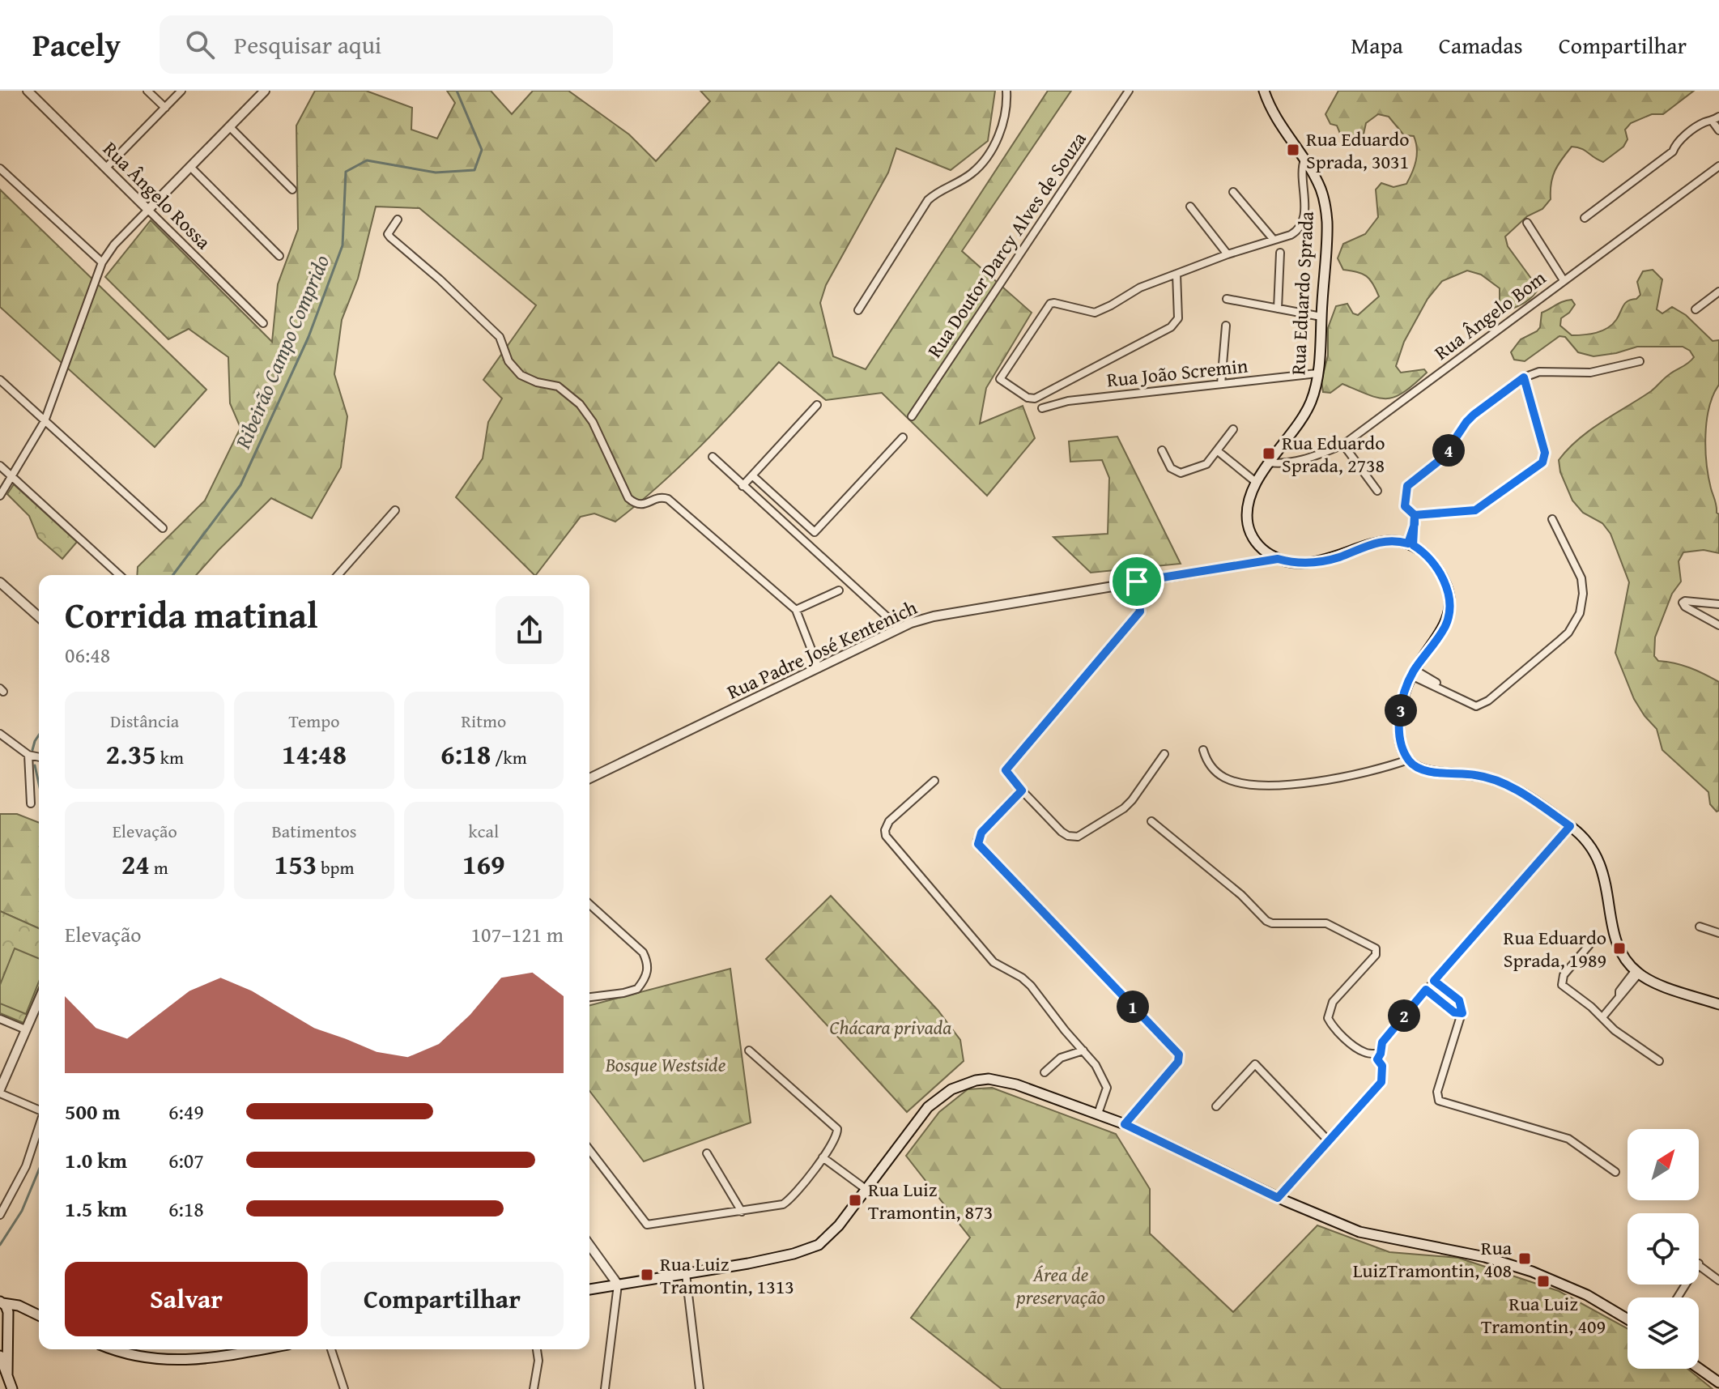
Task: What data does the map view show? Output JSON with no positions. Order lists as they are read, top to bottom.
{
  "streets": {
    "main road": ["Rua Eduardo Sprada"],
    "street": [
      "Rua Ângelo Rossa",
      "Rua Doutor Darcy Alves de Souza",
      "Rua Ângelo Bom",
      "Rua João Scremin",
      "Rua Padre José Kentenich"
    ]
  },
  "crossings": [
    ["Rua Eduardo Sprada", "Rua Ângelo Bom"],
    ["Rua Eduardo Sprada", "Rua João Scremin"],
    ["Rua Eduardo Sprada", "Rua Padre José Kentenich"]
  ],
  "water": ["Ribeirão Campo Comprido"],
  "parks": ["Chácara privada", "Bosque Westside", "Área de preservação"],
  "places": {
    "transit": [
      "Rua Eduardo Sprada, 3031",
      "Rua Eduardo Sprada, 2738",
      "Rua Eduardo Sprada, 1989",
      "Rua Luiz Tramontin, 873",
      "Rua LuizTramontin, 408",
      "Rua Luiz Tramontin, 1313",
      "Rua Luiz Tramontin, 409"
    ]
  },
  "north": "top right",
  "page": {
    "header": "Pacely",
    "search": "Pesquisar aqui",
    "nav": ["Mapa", "Camadas", "Compartilhar"],
    "pins": [
      "4",
      "3",
      "1",
      "2"
    ],
    "heading": ["Corrida matinal", "06:48"],
    "stats": [
      ["Distância", "2.35 km"],
      ["Tempo", "14:48"],
      ["Ritmo", "6:18 /km"],
      ["Elevação", "24 m"],
      ["Batimentos", "153 bpm"],
      ["kcal", "169"]
    ],
    "chart": ["Elevação", "107–121 m"],
    "list": [
      {
        "name": "500 m",
        "note": "6:49"
      },
      {
        "name": "1.0 km",
        "note": "6:07"
      },
      {
        "name": "1.5 km",
        "note": "6:18"
      }
    ],
    "buttons": ["Salvar", "Compartilhar"]
  }
}
